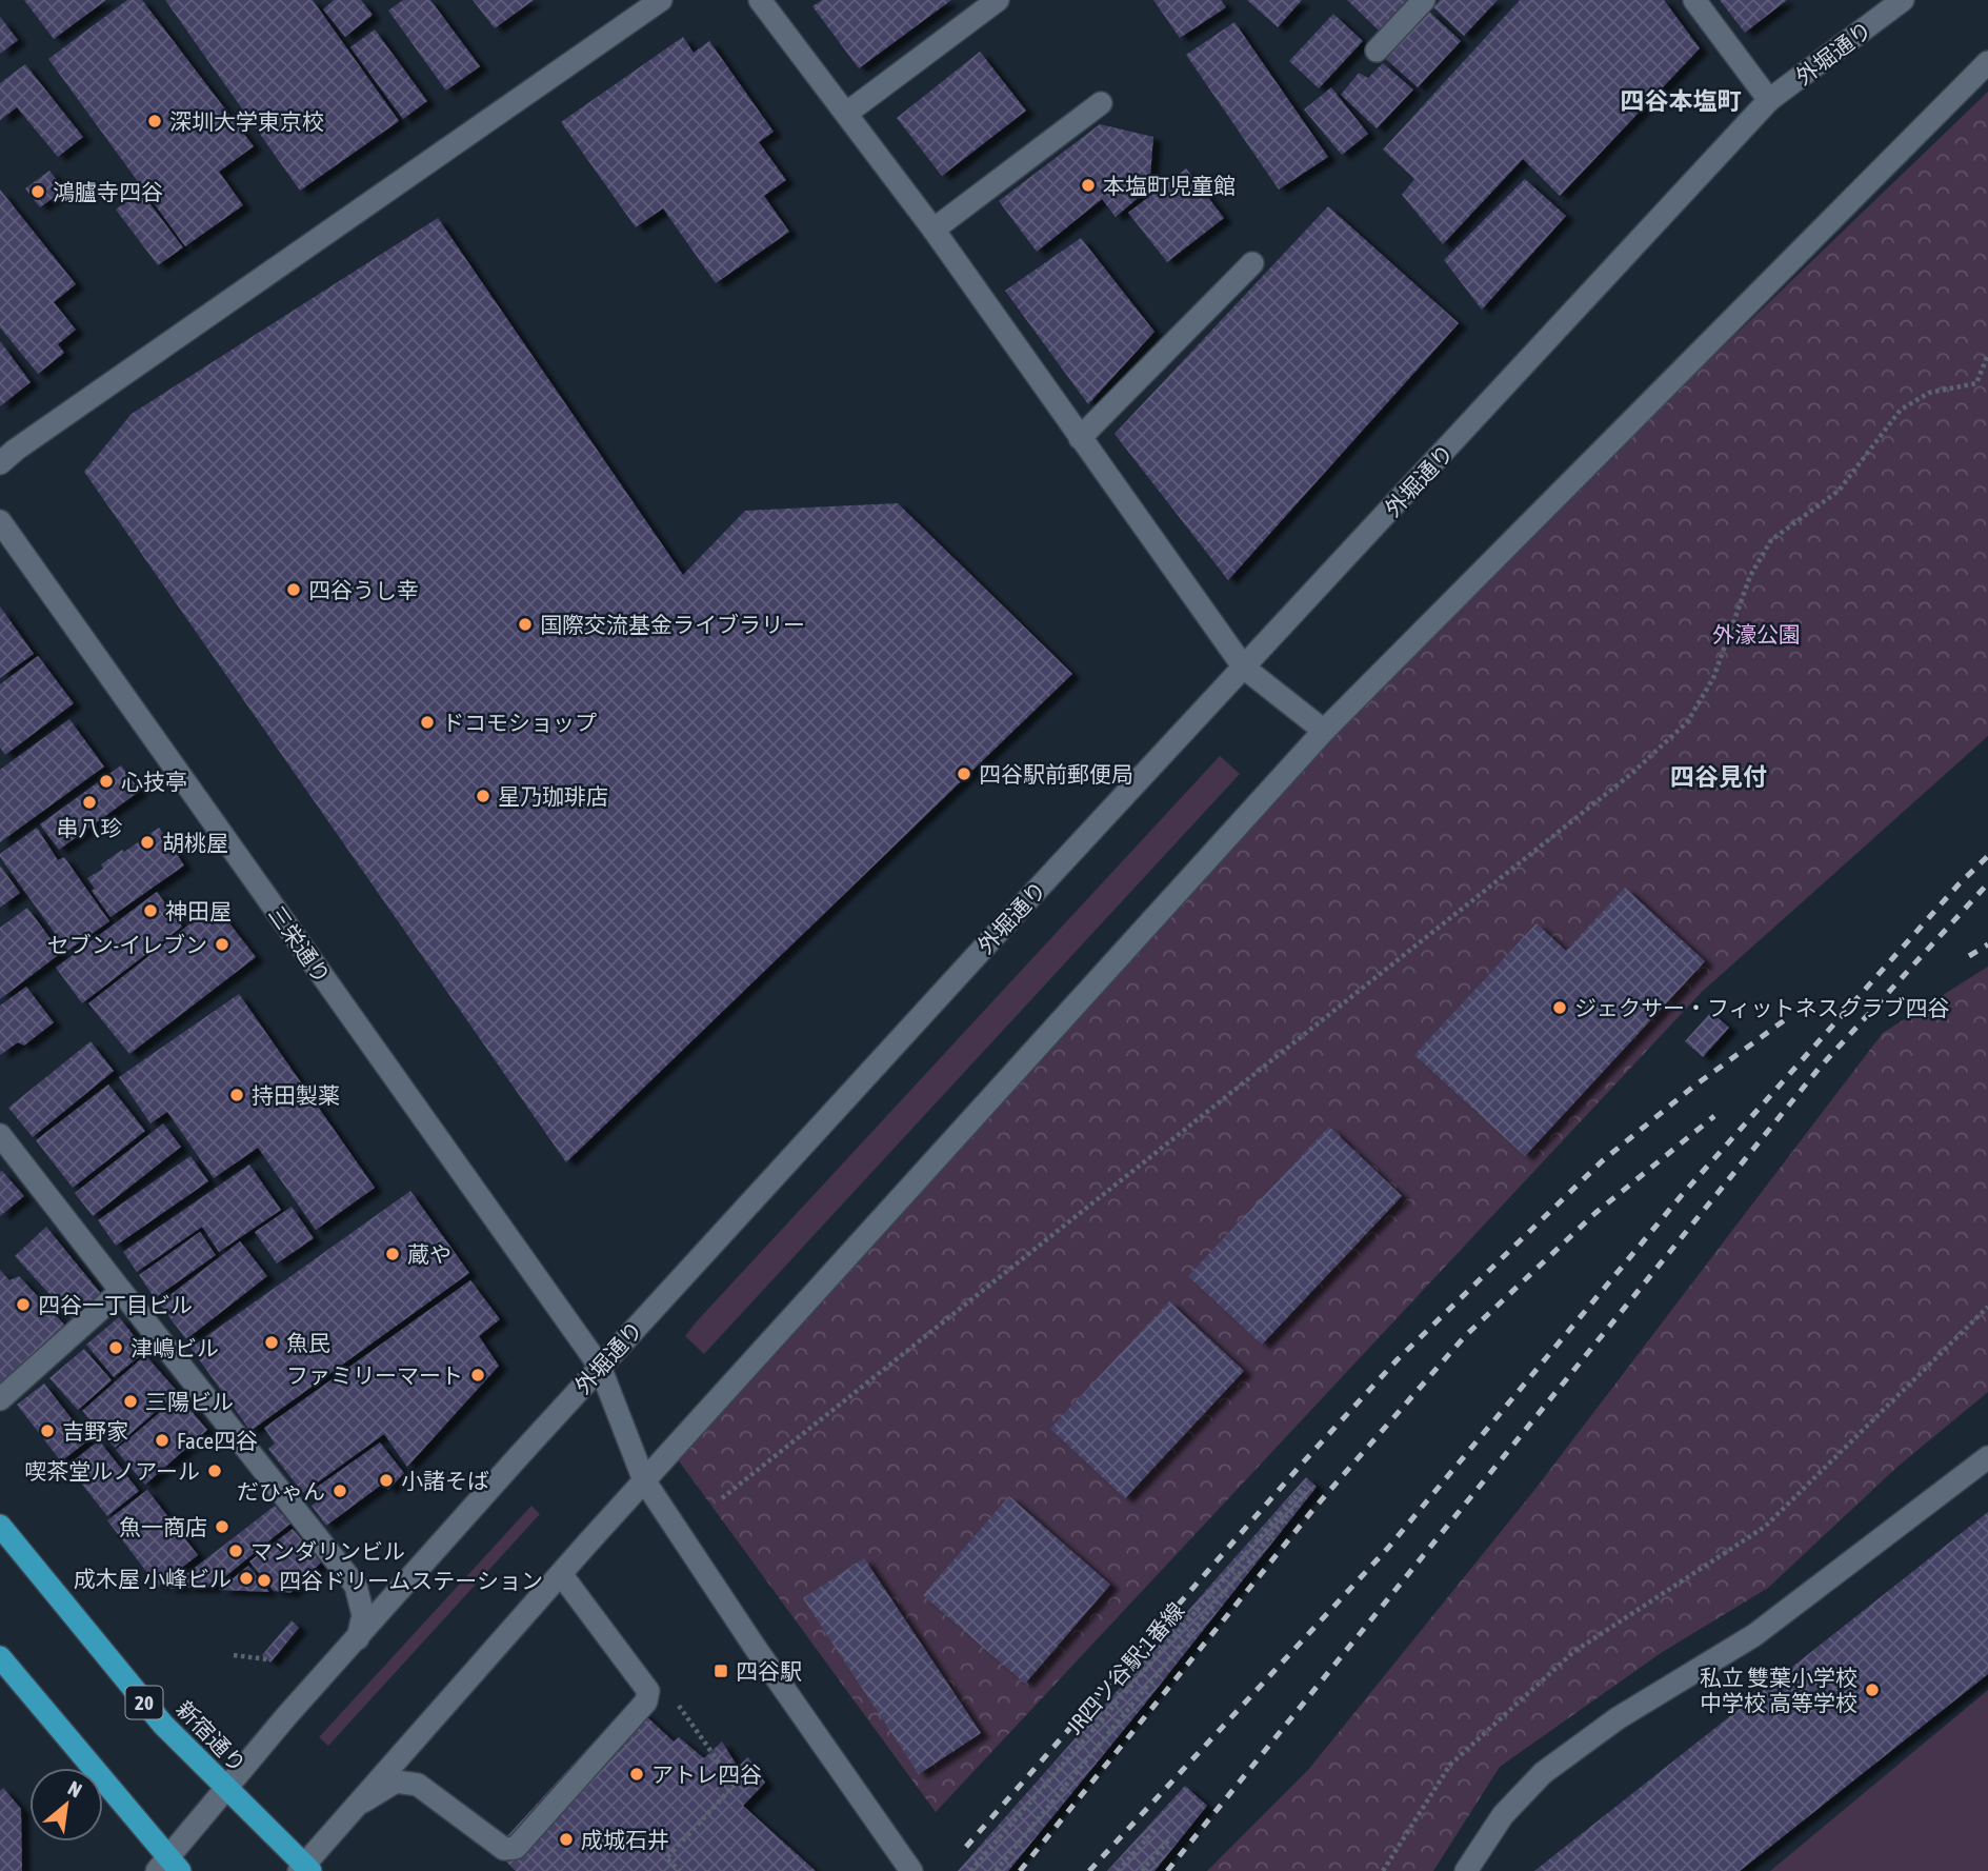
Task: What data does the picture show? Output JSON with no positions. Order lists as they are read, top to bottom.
{
  "streets": {
    "highway": ["20", "新宿通り"],
    "main road": ["外堀通り", "三栄通り"],
    "path": ["JR四ツ谷駅;1番線"]
  },
  "crossings": [
    ["外堀通り", "三栄通り"],
    ["外堀通り", "新宿通り"]
  ],
  "districts": ["四谷本塩町", "四谷見付"],
  "parks": ["外濠公園"],
  "places": {
    "other": [
      "深圳大学東京校",
      "本塩町児童館",
      "鴻臚寺四谷",
      "四谷うし幸",
      "国際交流基金ライブラリー",
      "ドコモショップ",
      "四谷駅前郵便局",
      "心技亭",
      "星乃珈琲店",
      "串八珍",
      "胡桃屋",
      "神田屋",
      "セブン-イレブン",
      "ジェクサー・フィットネスクラブ四谷",
      "持田製薬",
      "蔵や",
      "四谷一丁目ビル",
      "魚民",
      "津嶋ビル",
      "ファミリーマート",
      "三陽ビル",
      "吉野家",
      "Face四谷",
      "喫茶堂ルノアール",
      "小諸そば",
      "だひゃん",
      "魚一商店",
      "マンダリンビル",
      "成木屋 小峰ビル",
      "四谷ドリームステーション",
      "私立 雙葉小学校 中学校 高等学校",
      "アトレ四谷",
      "成城石井"
    ],
    "transit": ["四谷駅"]
  },
  "north": "top right"
}
